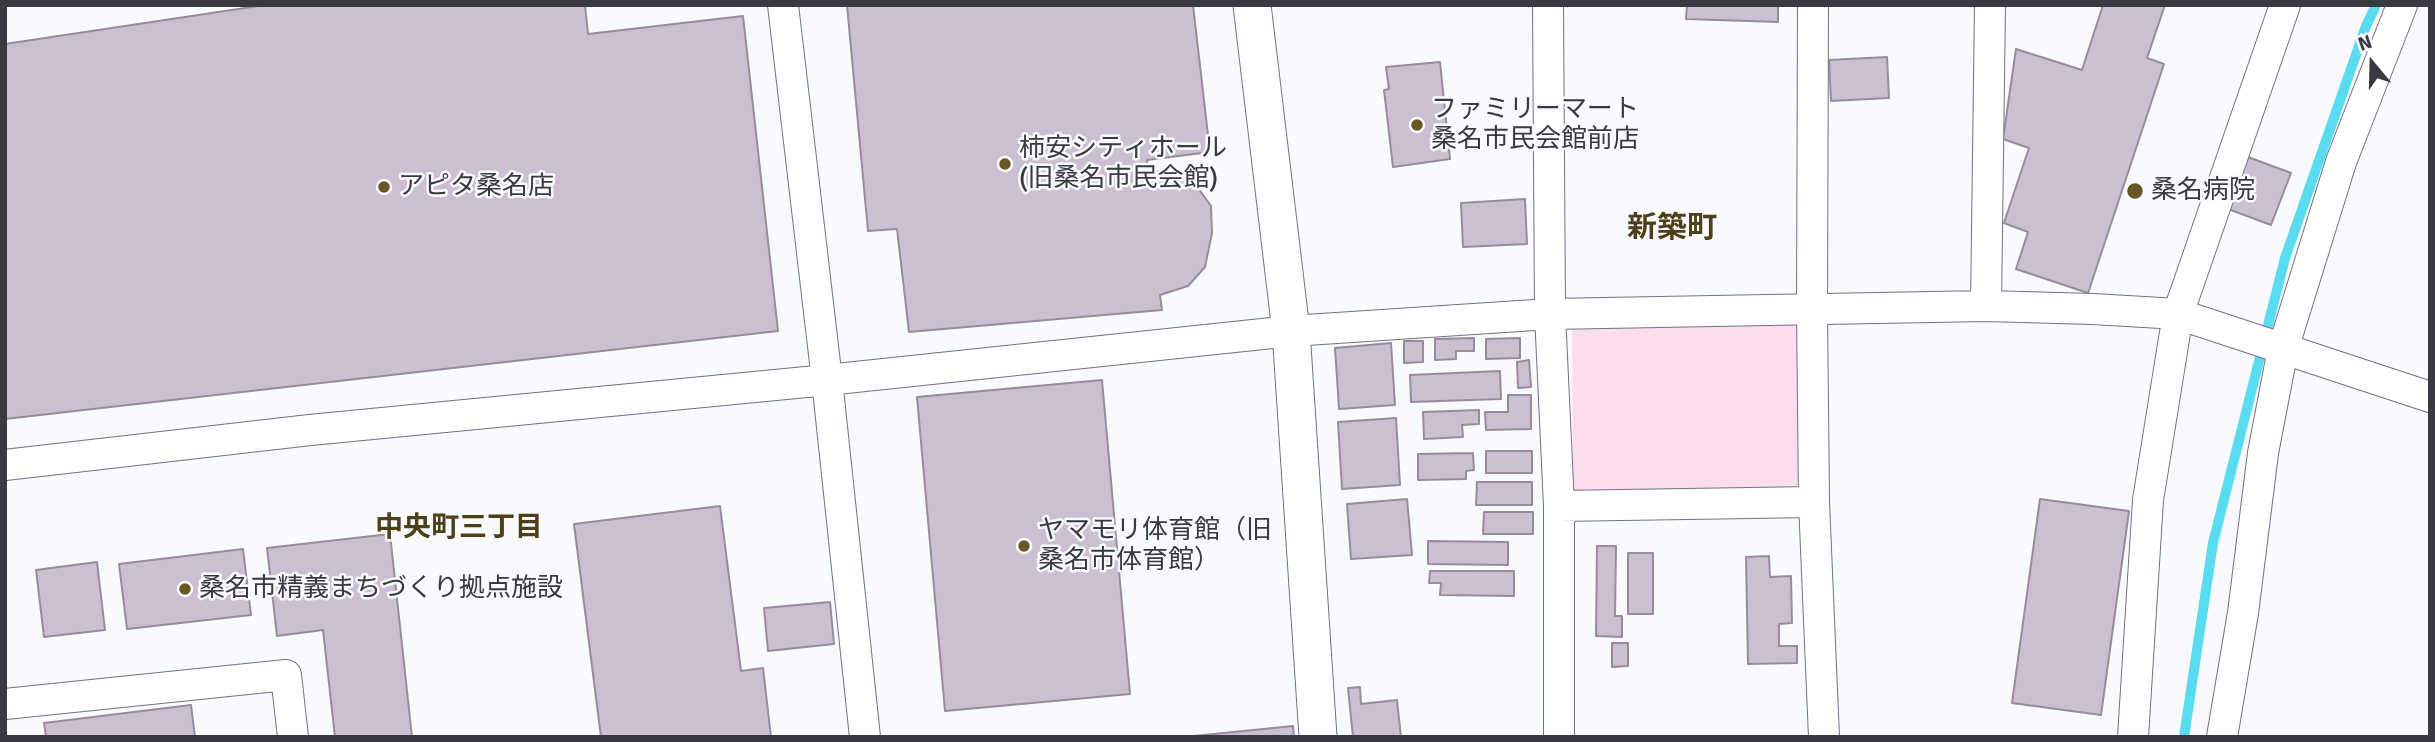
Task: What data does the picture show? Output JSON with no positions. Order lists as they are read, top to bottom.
{
  "districts": ["新築町", "中央町三丁目"],
  "places": [
    "ファミリーマート 桑名市民会館前店",
    "柿安シティホール (旧桑名市民会館)",
    "アピタ桑名店",
    "桑名病院",
    "ヤマモリ体育館（旧 桑名市体育館）",
    "桑名市精義まちづくり拠点施設"
  ],
  "north": "top"
}
